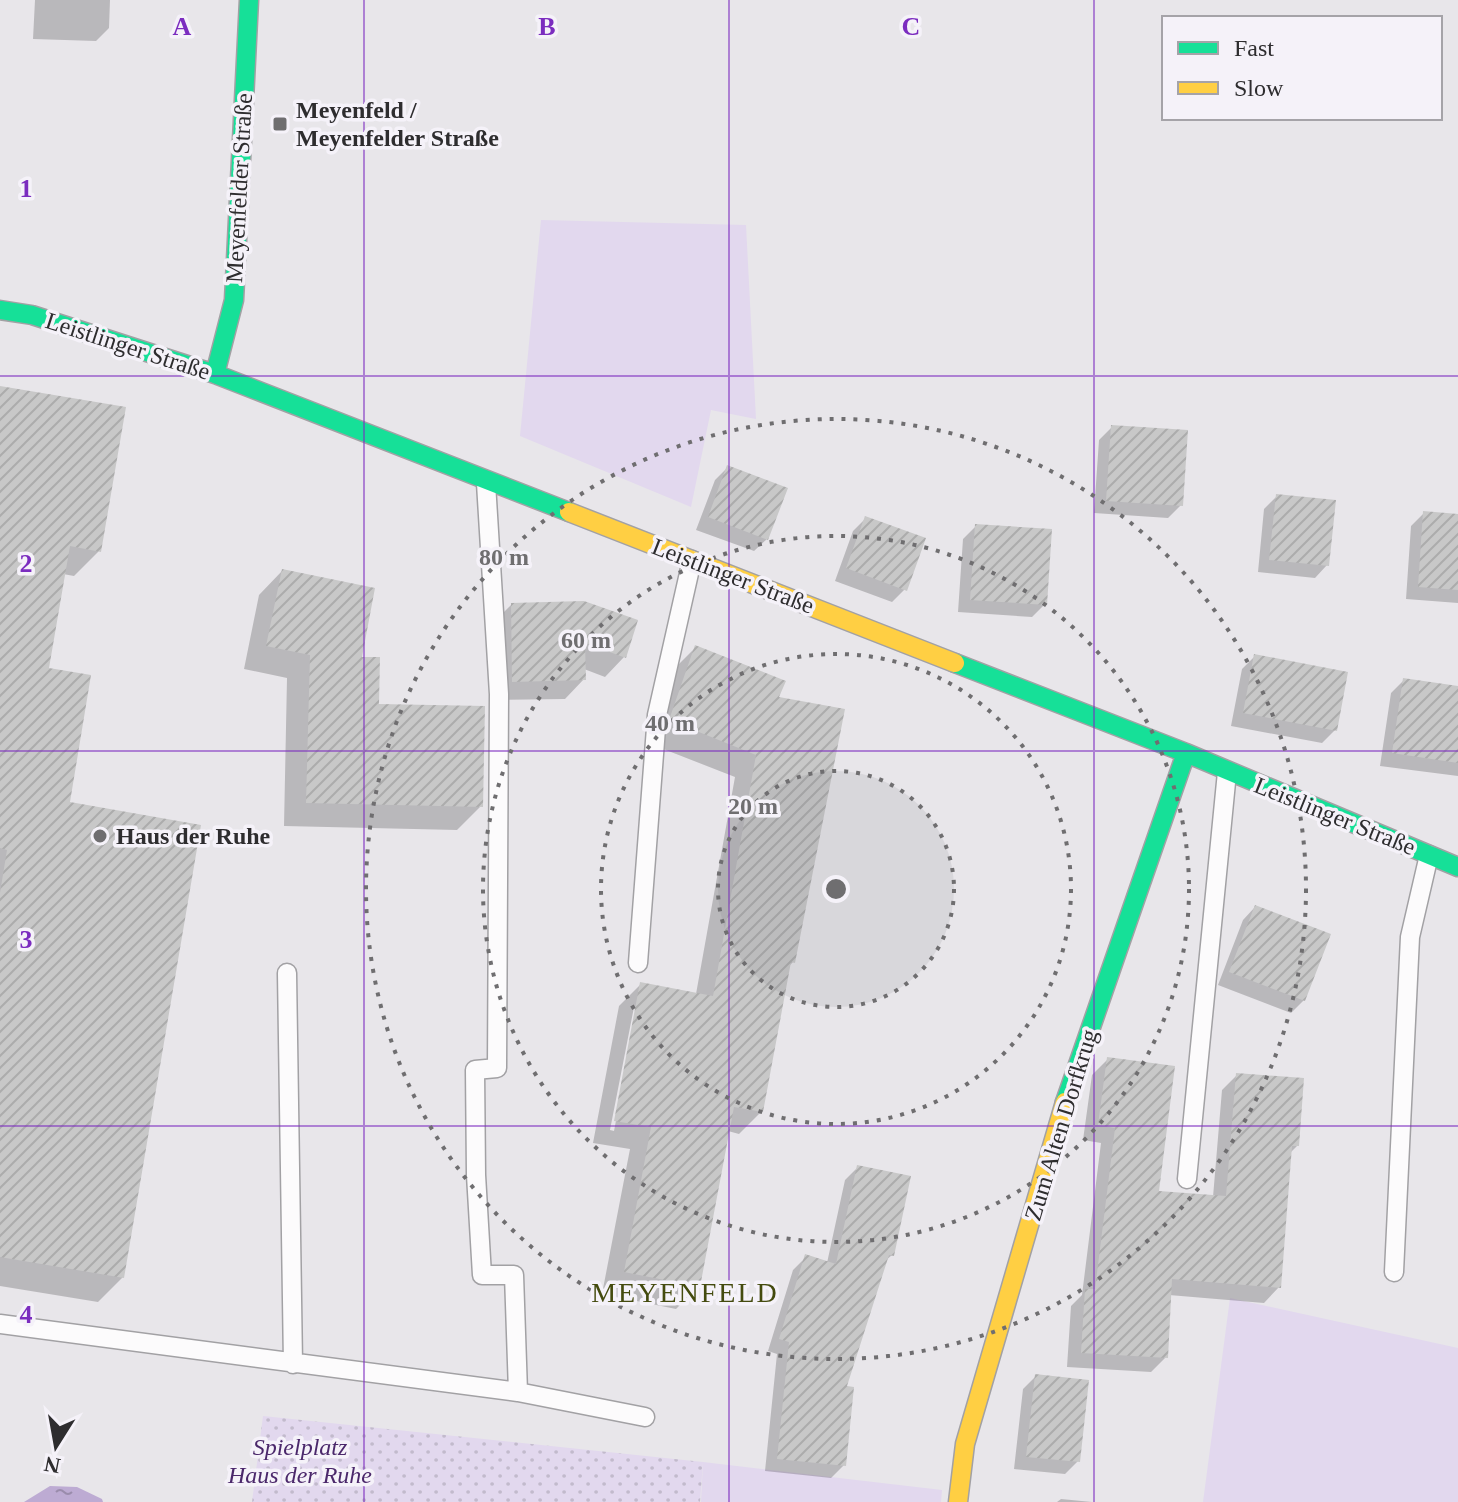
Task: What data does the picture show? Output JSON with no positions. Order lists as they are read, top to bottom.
{
  "streets": {
    "street": ["Meyenfelder Straße", "Leistlinger Straße", "Zum Alten Dorfkrug"]
  },
  "crossings": [
    ["Meyenfelder Straße", "Leistlinger Straße"],
    ["Leistlinger Straße", "Zum Alten Dorfkrug"]
  ],
  "districts": ["MEYENFELD"],
  "parks": ["Spielplatz Haus der Ruhe"],
  "places": {
    "transit": ["Meyenfeld / Meyenfelder Straße"],
    "other": ["Haus der Ruhe"]
  },
  "legend": ["Fast", "Slow"],
  "north": "bottom",
  "grid": {
    "columns": ["A", "B", "C"],
    "rows": [
      "1",
      "2",
      "3",
      "4"
    ]
  },
  "rings": [
    "80 m",
    "60 m",
    "40 m",
    "20 m"
  ]
}
